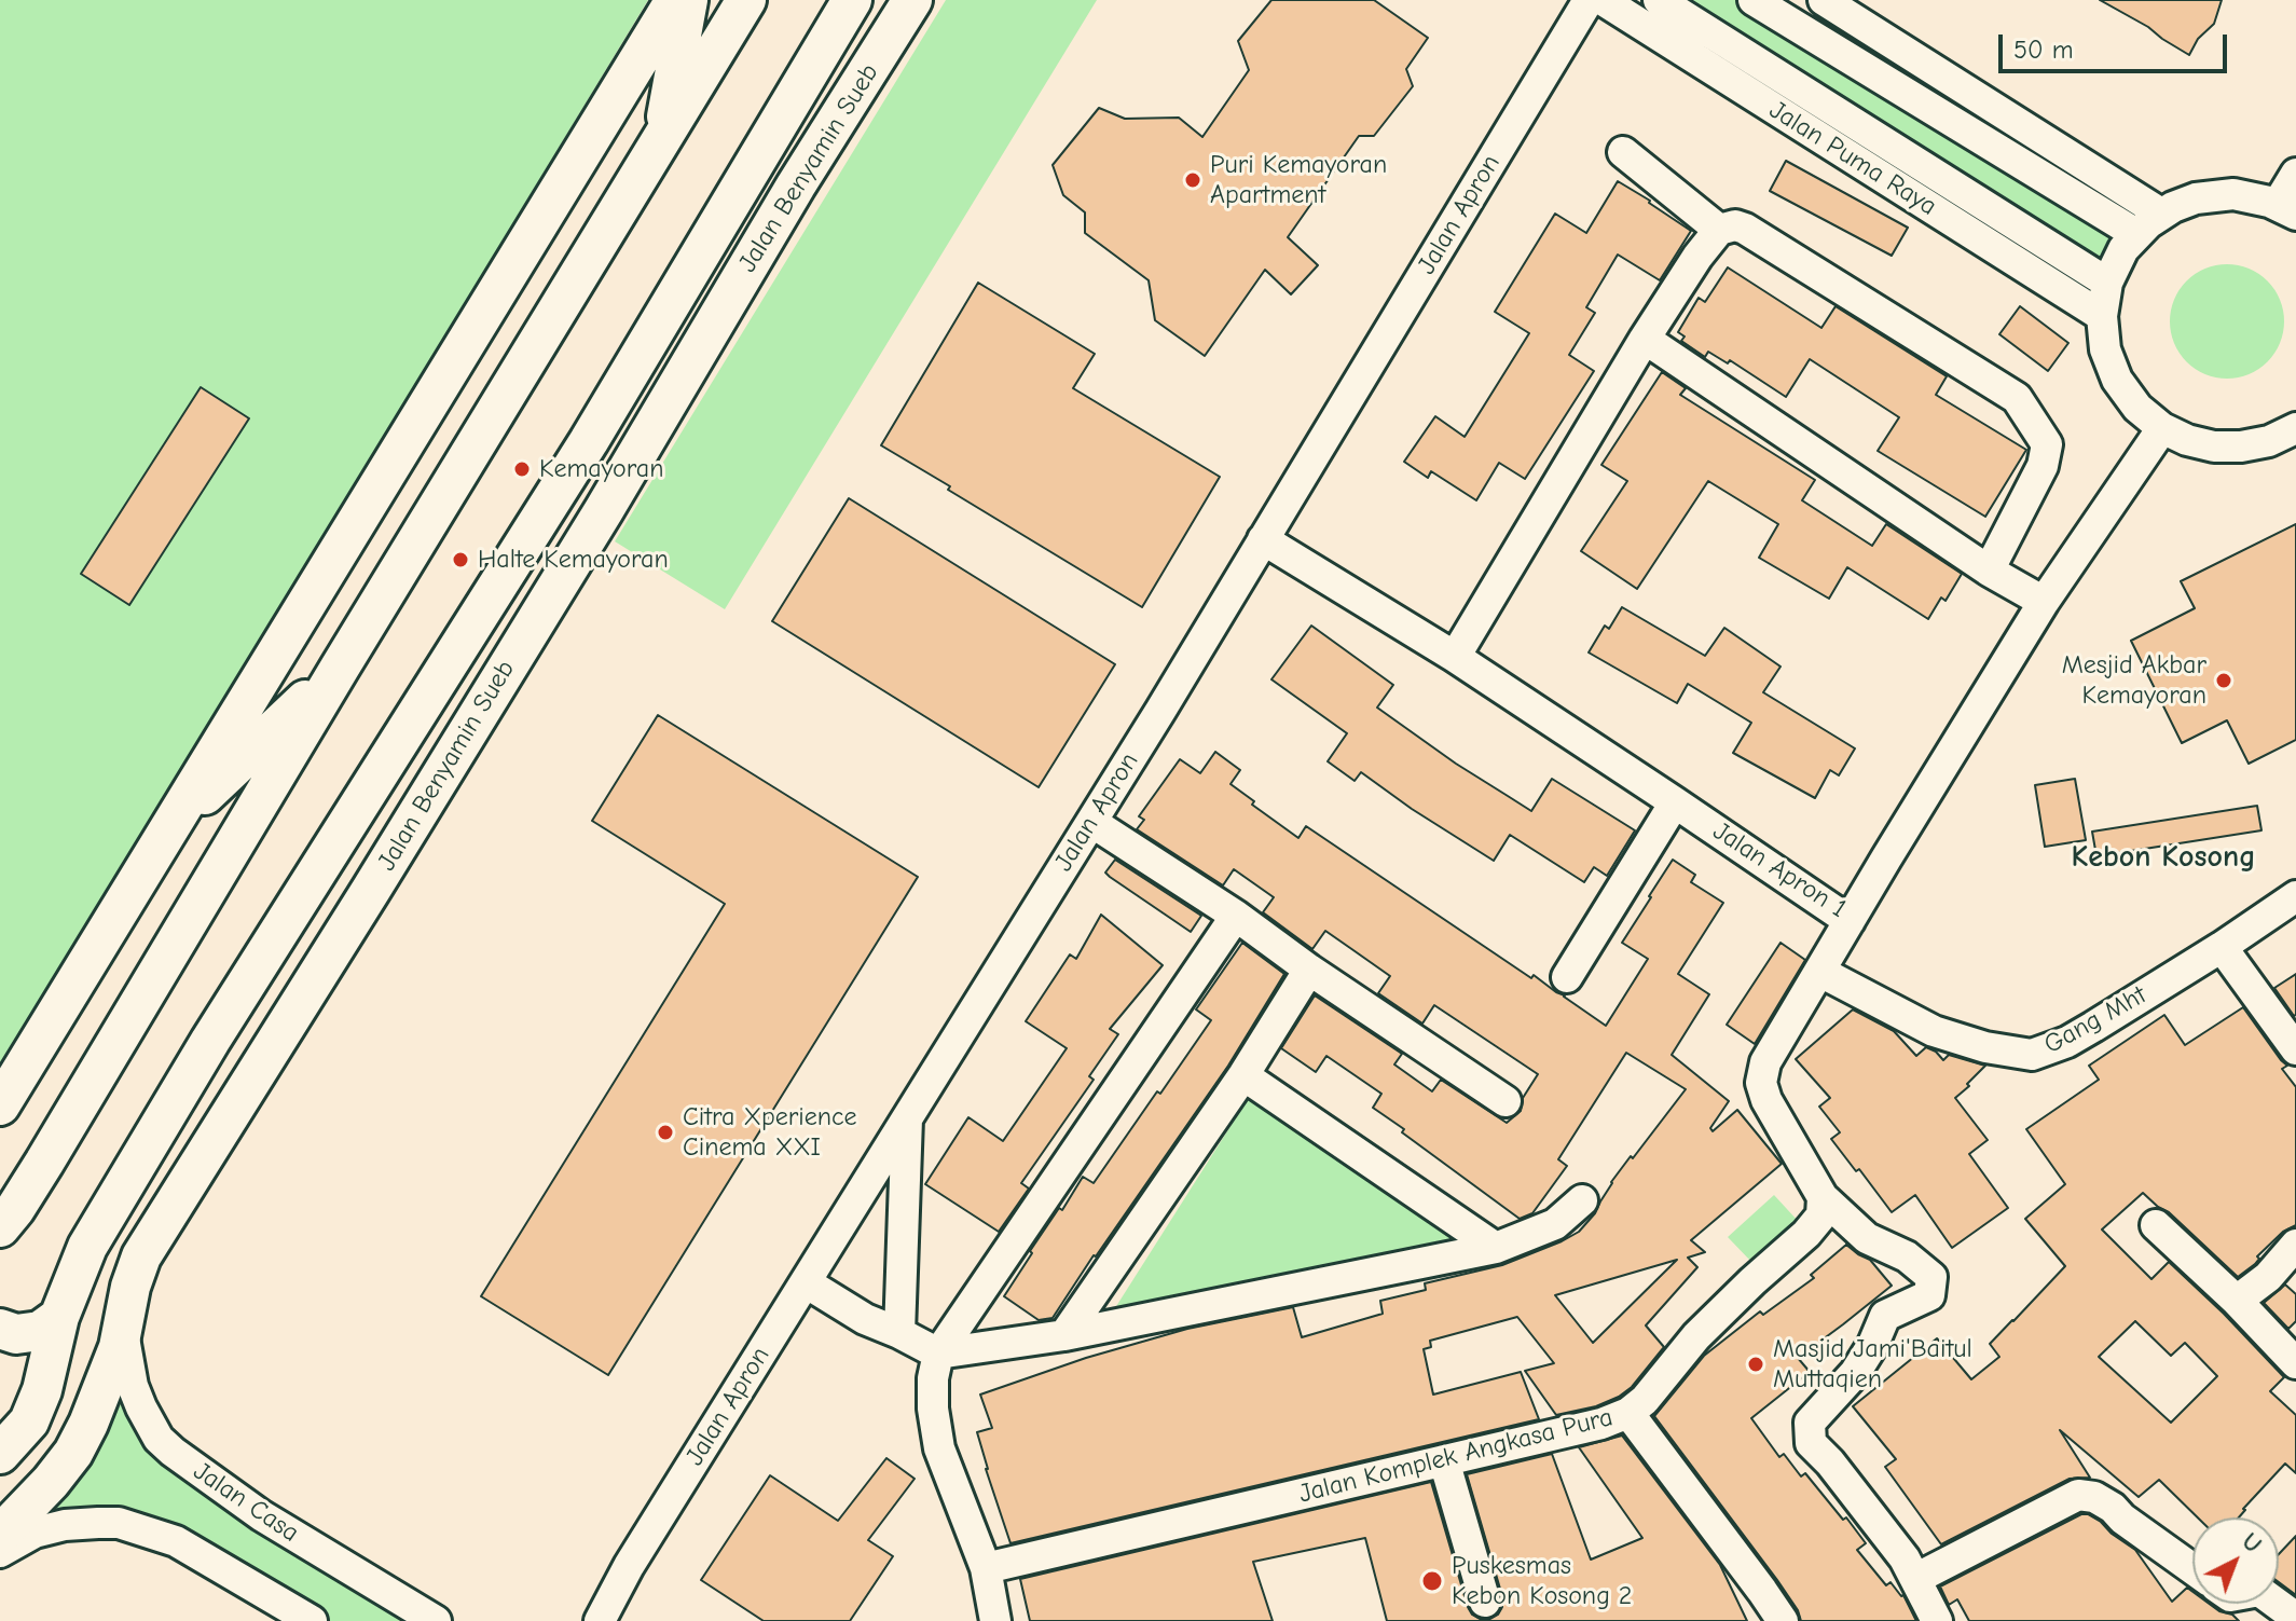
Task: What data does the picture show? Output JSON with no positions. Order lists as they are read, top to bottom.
{
  "streets": {
    "main road": ["Jalan Benyamin Sueb"],
    "street": [
      "Jalan Puma Raya",
      "Jalan Apron",
      "Jalan Apron 1",
      "Gang Mht",
      "Jalan Komplek Angkasa Pura",
      "Jalan Casa"
    ]
  },
  "crossings": [
    ["Jalan Benyamin Sueb", "Jalan Casa"],
    ["Jalan Apron", "Jalan Apron 1"]
  ],
  "districts": ["Kebon Kosong"],
  "places": [
    "Puri Kemayoran Apartment",
    "Kemayoran",
    "Halte Kemayoran",
    "Mesjid Akbar Kemayoran",
    "Citra Xperience Cinema XXI",
    "Masjid Jami'Baitul Muttaqien",
    "Puskesmas Kebon Kosong 2"
  ],
  "scale_bar": "50 m",
  "north": "top right"
}
